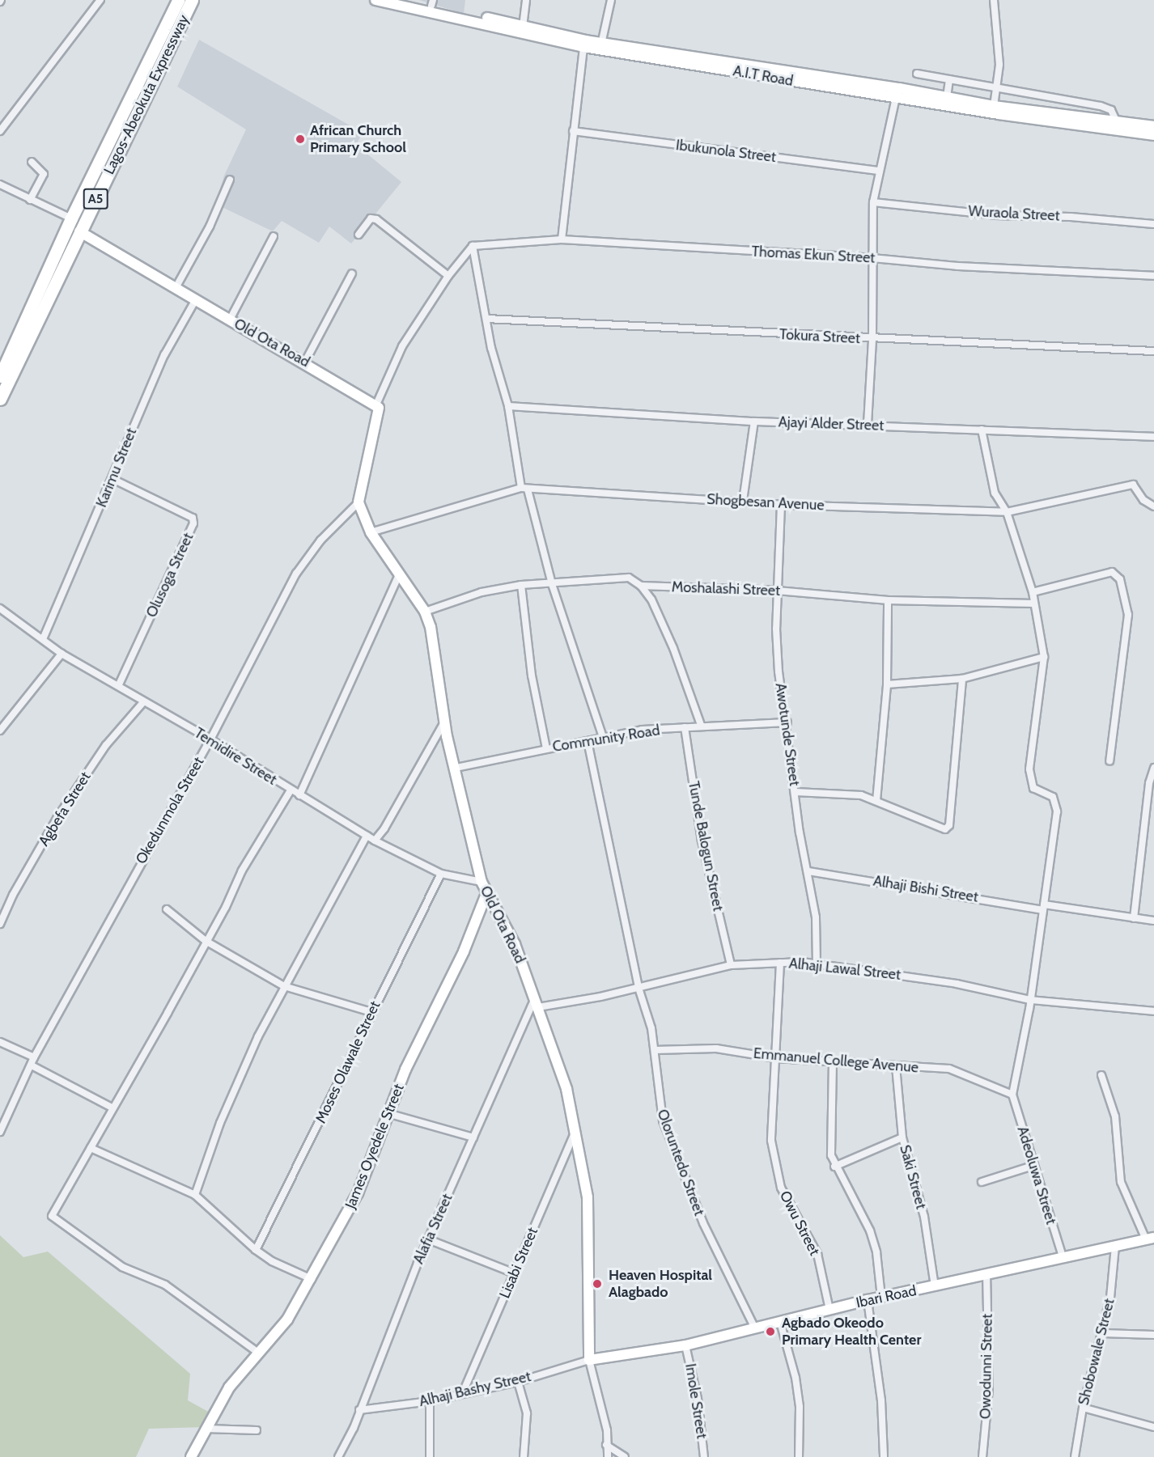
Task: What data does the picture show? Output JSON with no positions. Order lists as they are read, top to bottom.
{
  "streets": {
    "highway": ["Lagos-Abeokuta Expressway", "A5"],
    "street": [
      "A.I.T Road",
      "Ibukunola Street",
      "Wuraola Street",
      "Thomas Ekun Street",
      "Tokura Street",
      "Old Ota Road",
      "Ajayi Alder Street",
      "Karimu Street",
      "Shogbesan Avenue",
      "Olusoga Street",
      "Moshalashi Street",
      "Awotunde Street",
      "Community Road",
      "Temidire Street",
      "Agbefa Street",
      "Okedunmola Street",
      "Tunde Balogun Street",
      "Alhaji Bishi Street",
      "Alhaji Lawal Street",
      "Emmanuel College Avenue",
      "Moses Olawale Street",
      "James Oyedele Street",
      "Oloruntedo Street",
      "Adeoluwa Street",
      "Saki Street",
      "Owu Street",
      "Alafia Street",
      "Lisabi Street",
      "Ibari Road",
      "Shobowale Street",
      "Owodunni Street",
      "Alhaji Bashy Street",
      "Imole Street"
    ]
  },
  "crossings": [
    ["Lagos-Abeokuta Expressway", "Old Ota Road"],
    ["Old Ota Road", "Karimu Street"],
    ["Old Ota Road", "Shogbesan Avenue"],
    ["Old Ota Road", "Moshalashi Street"],
    ["Old Ota Road", "Community Road"],
    ["Old Ota Road", "Temidire Street"],
    ["Old Ota Road", "Okedunmola Street"],
    ["Old Ota Road", "Alhaji Lawal Street"],
    ["Old Ota Road", "James Oyedele Street"],
    ["Old Ota Road", "Alafia Street"],
    ["Old Ota Road", "Lisabi Street"],
    ["Old Ota Road", "Ibari Road"],
    ["Old Ota Road", "Alhaji Bashy Street"],
    ["Karimu Street", "Olusoga Street"],
    ["Karimu Street", "Temidire Street"],
    ["Shogbesan Avenue", "Awotunde Street"],
    ["Olusoga Street", "Temidire Street"],
    ["Moshalashi Street", "Awotunde Street"],
    ["Awotunde Street", "Community Road"],
    ["Awotunde Street", "Alhaji Bishi Street"],
    ["Awotunde Street", "Alhaji Lawal Street"],
    ["Community Road", "Tunde Balogun Street"],
    ["Community Road", "Oloruntedo Street"],
    ["Temidire Street", "Agbefa Street"],
    ["Temidire Street", "Okedunmola Street"],
    ["Temidire Street", "Moses Olawale Street"],
    ["Tunde Balogun Street", "Alhaji Lawal Street"],
    ["Alhaji Lawal Street", "Oloruntedo Street"],
    ["Alhaji Lawal Street", "Owu Street"],
    ["Alhaji Lawal Street", "Alafia Street"],
    ["Emmanuel College Avenue", "Oloruntedo Street"],
    ["Emmanuel College Avenue", "Adeoluwa Street"],
    ["Emmanuel College Avenue", "Saki Street"],
    ["Emmanuel College Avenue", "Owu Street"],
    ["Oloruntedo Street", "Ibari Road"],
    ["Adeoluwa Street", "Ibari Road"],
    ["Saki Street", "Ibari Road"],
    ["Owu Street", "Ibari Road"],
    ["Alafia Street", "Alhaji Bashy Street"],
    ["Lisabi Street", "Alhaji Bashy Street"],
    ["Ibari Road", "Shobowale Street"],
    ["Ibari Road", "Owodunni Street"],
    ["Ibari Road", "Alhaji Bashy Street"],
    ["Ibari Road", "Imole Street"]
  ],
  "places": ["African Church Primary School", "Heaven Hospital Alagbado", "Agbado Okeodo Primary Health Center"]
}
